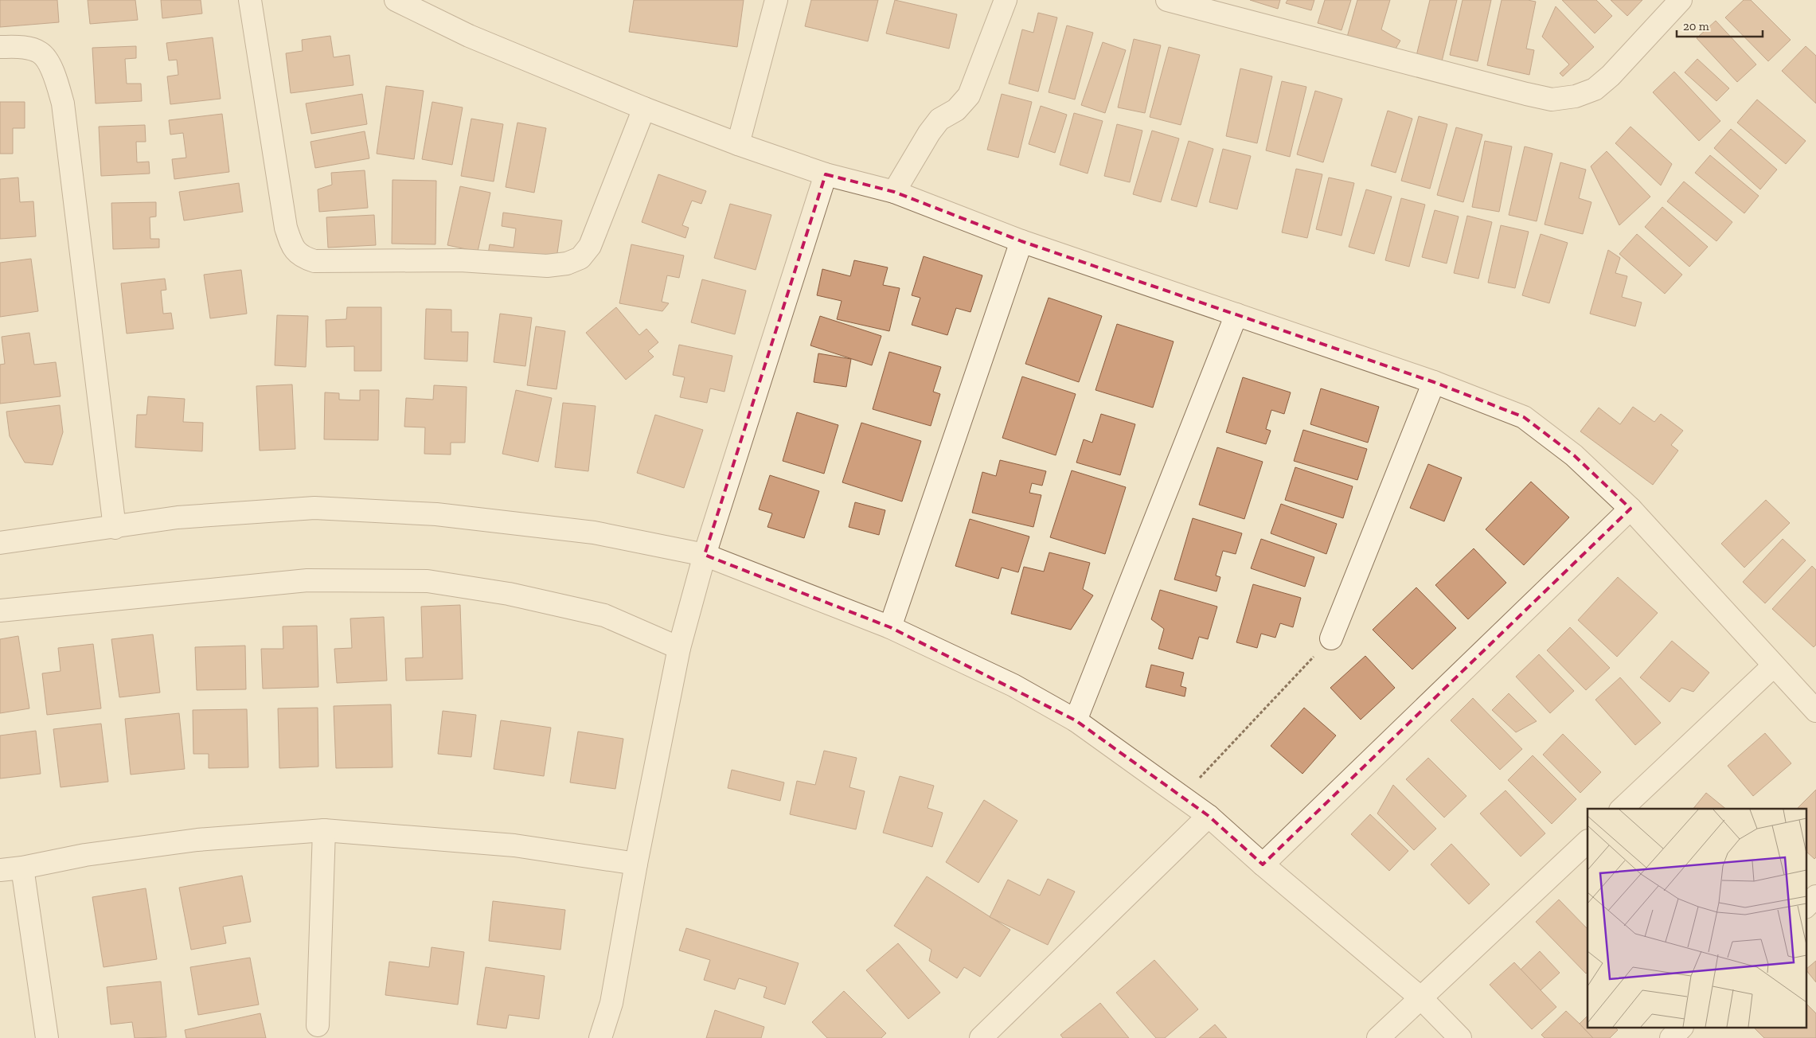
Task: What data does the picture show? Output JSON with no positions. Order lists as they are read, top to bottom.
{
  "scale_bar": "20 m"
}
